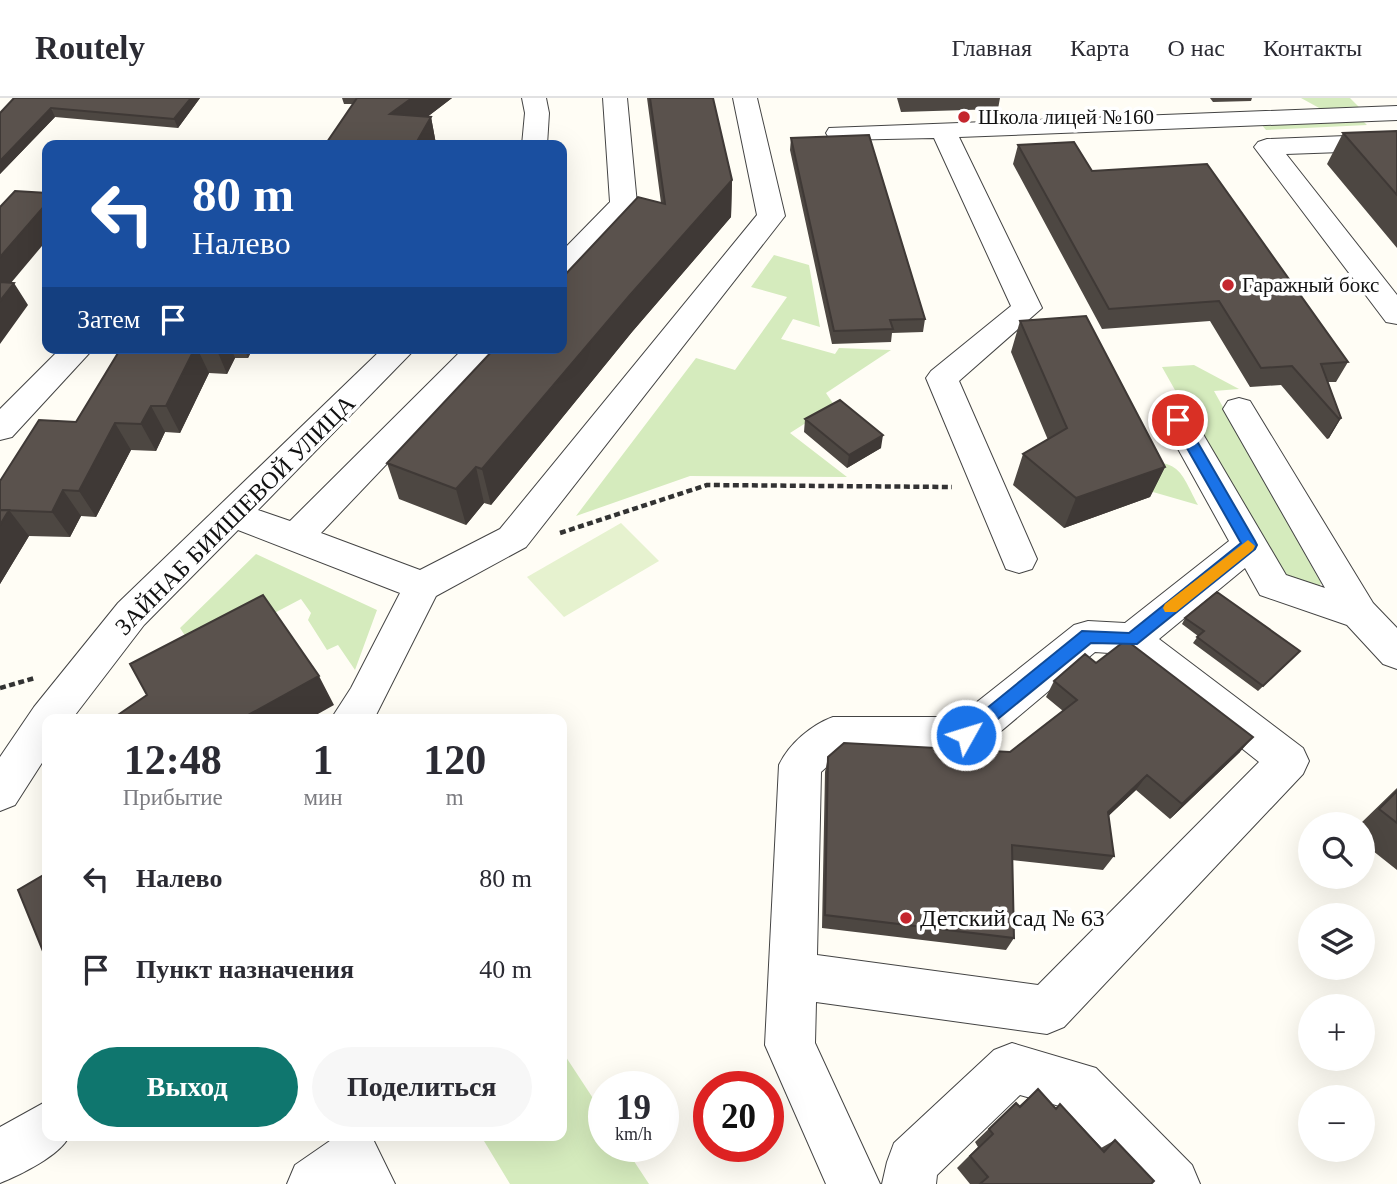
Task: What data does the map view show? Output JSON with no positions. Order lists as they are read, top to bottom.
{
  "streets": {
    "street": ["ЗАЙНАБ БИИШЕВОЙ УЛИЦА"]
  },
  "places": ["Школа лицей №160", "Гаражный бокс", "Детский сад № 63"],
  "page": {
    "header": "Routely",
    "nav": [
      "Главная",
      "Карта",
      "О нас",
      "Контакты"
    ],
    "turn": ["80 m", "Налево"],
    "then": "Затем",
    "eta": [
      "12:48",
      "Прибытие",
      "1",
      "мин",
      "120",
      "m"
    ],
    "map_buttons": ["+", "−"],
    "list": [
      {
        "name": "Налево",
        "value": "80 m"
      },
      {
        "name": "Пункт назначения",
        "value": "40 m"
      }
    ],
    "buttons": ["Выход", "Поделиться"],
    "speed": "19 km/h",
    "limit": "20"
  }
}
